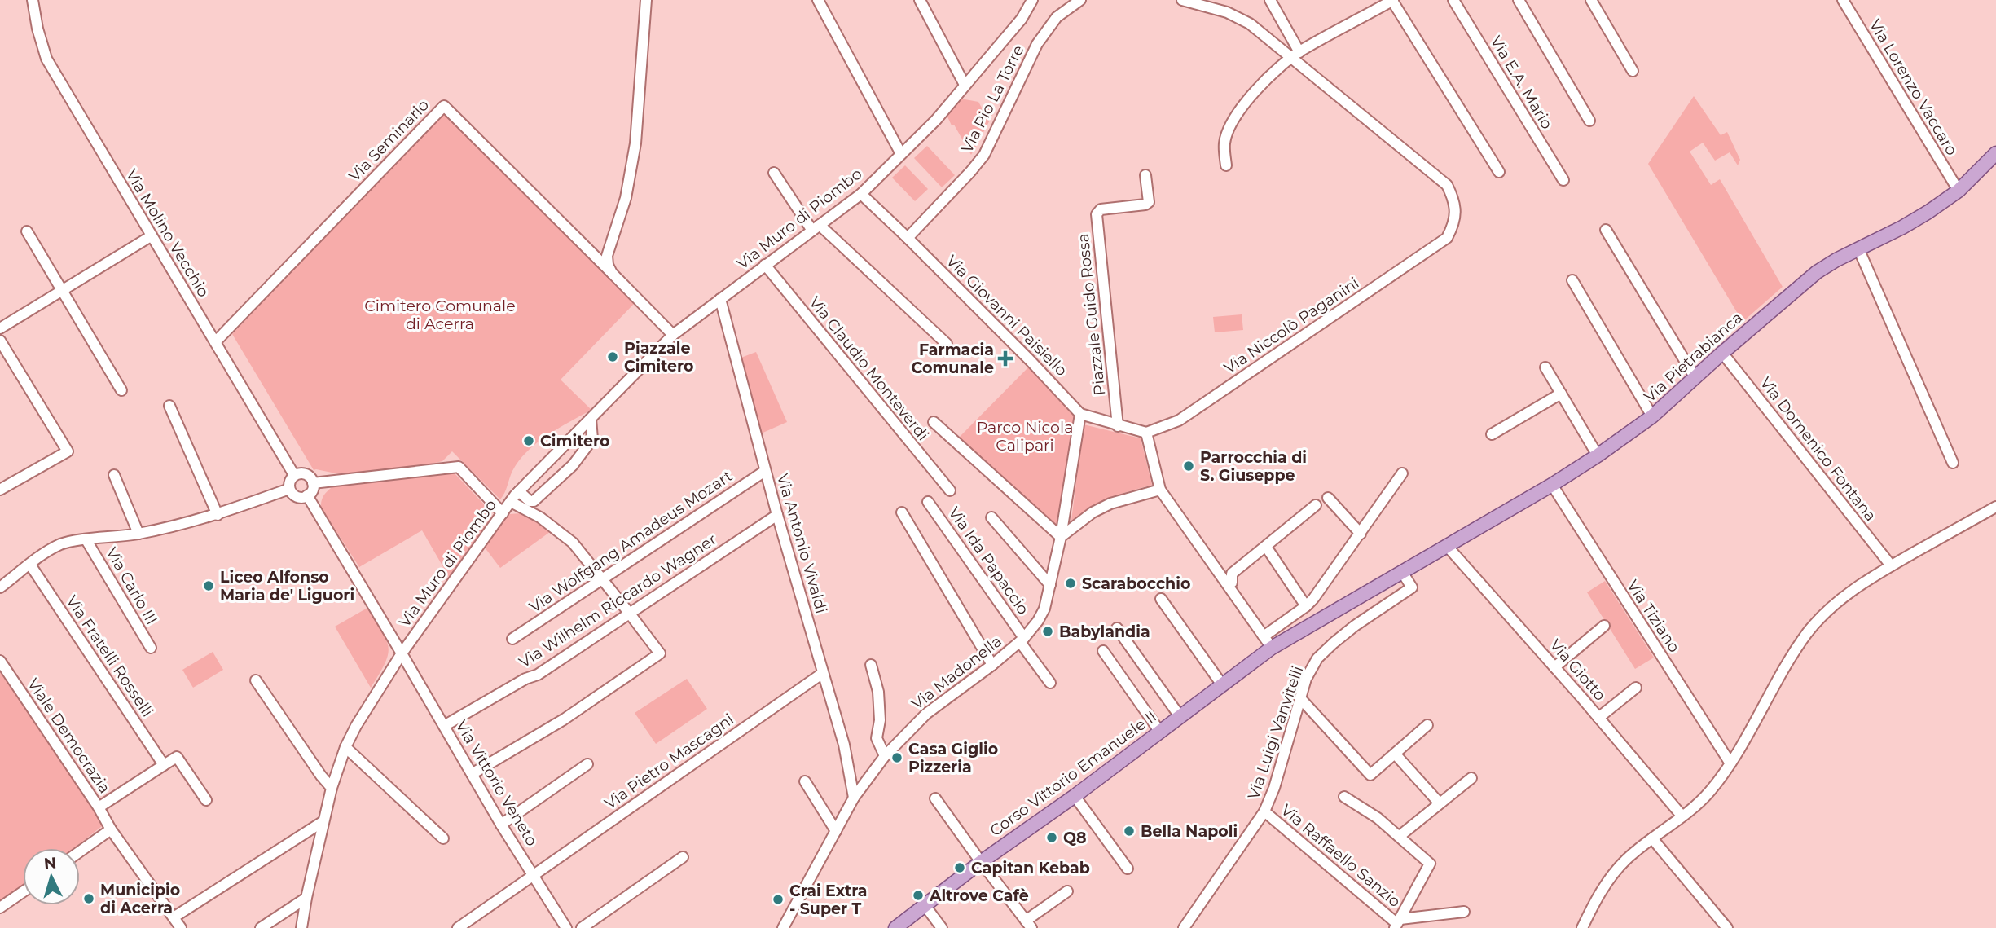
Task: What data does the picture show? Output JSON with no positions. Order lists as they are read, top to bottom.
{
  "streets": {
    "main road": ["Via Pietrabianca", "Corso Vittorio Emanuele II"],
    "street": [
      "Via E.A. Mario",
      "Via Lorenzo Vaccaro",
      "Via Pio La Torre",
      "Via Seminario",
      "Via Muro di Piombo",
      "Via Molino Vecchio",
      "Piazzale Guido Rossa",
      "Via Giovanni Paisiello",
      "Via Niccolò Paganini",
      "Via Claudio Monteverdi",
      "Via Domenico Fontana",
      "Via Wolfgang Amadeus Mozart",
      "Via Antonio Vivaldi",
      "Via Ida Papaccio",
      "Via Carlo III",
      "Via Wilhelm Riccardo Wagner",
      "Via Tiziano",
      "Via Fratelli Rosselli",
      "Via Giotto",
      "Via Madonella",
      "Via Luigi Vanvitelli",
      "Viale Democrazia",
      "Via Pietro Mascagni",
      "Via Vittorio Veneto",
      "Via Raffaello Sanzio"
    ]
  },
  "crossings": [
    ["Via Lorenzo Vaccaro", "Via Pietrabianca"],
    ["Via Pio La Torre", "Via Giovanni Paisiello"],
    ["Via Seminario", "Via Molino Vecchio"],
    ["Via Muro di Piombo", "Via Giovanni Paisiello"],
    ["Via Muro di Piombo", "Via Claudio Monteverdi"],
    ["Via Muro di Piombo", "Via Antonio Vivaldi"],
    ["Via Muro di Piombo", "Via Vittorio Veneto"],
    ["Piazzale Guido Rossa", "Via Giovanni Paisiello"],
    ["Via Giovanni Paisiello", "Via Niccolò Paganini"],
    ["Via Giovanni Paisiello", "Via Madonella"],
    ["Via Pietrabianca", "Via Domenico Fontana"],
    ["Via Pietrabianca", "Via Tiziano"],
    ["Via Pietrabianca", "Via Giotto"],
    ["Via Pietrabianca", "Via Luigi Vanvitelli"],
    ["Via Pietrabianca", "Corso Vittorio Emanuele II"],
    ["Via Wolfgang Amadeus Mozart", "Via Antonio Vivaldi"],
    ["Via Antonio Vivaldi", "Via Wilhelm Riccardo Wagner"],
    ["Via Antonio Vivaldi", "Via Madonella"],
    ["Via Antonio Vivaldi", "Via Pietro Mascagni"],
    ["Via Ida Papaccio", "Via Madonella"],
    ["Via Wilhelm Riccardo Wagner", "Via Vittorio Veneto"],
    ["Via Luigi Vanvitelli", "Via Raffaello Sanzio"],
    ["Via Pietro Mascagni", "Via Vittorio Veneto"]
  ],
  "parks": ["Cimitero Comunale di Acerra", "Parco Nicola Calipari"],
  "places": {
    "other": [
      "Piazzale Cimitero",
      "Cimitero",
      "Parrocchia di S. Giuseppe",
      "Scarabocchio",
      "Liceo Alfonso Maria de' Liguori",
      "Babylandia",
      "Casa Giglio Pizzeria",
      "Bella Napoli",
      "Q8",
      "Capitan Kebab",
      "Altrove Cafè",
      "Municipio di Acerra",
      "Crai Extra - Super T"
    ],
    "health": ["Farmacia Comunale"]
  },
  "north": "top"
}
